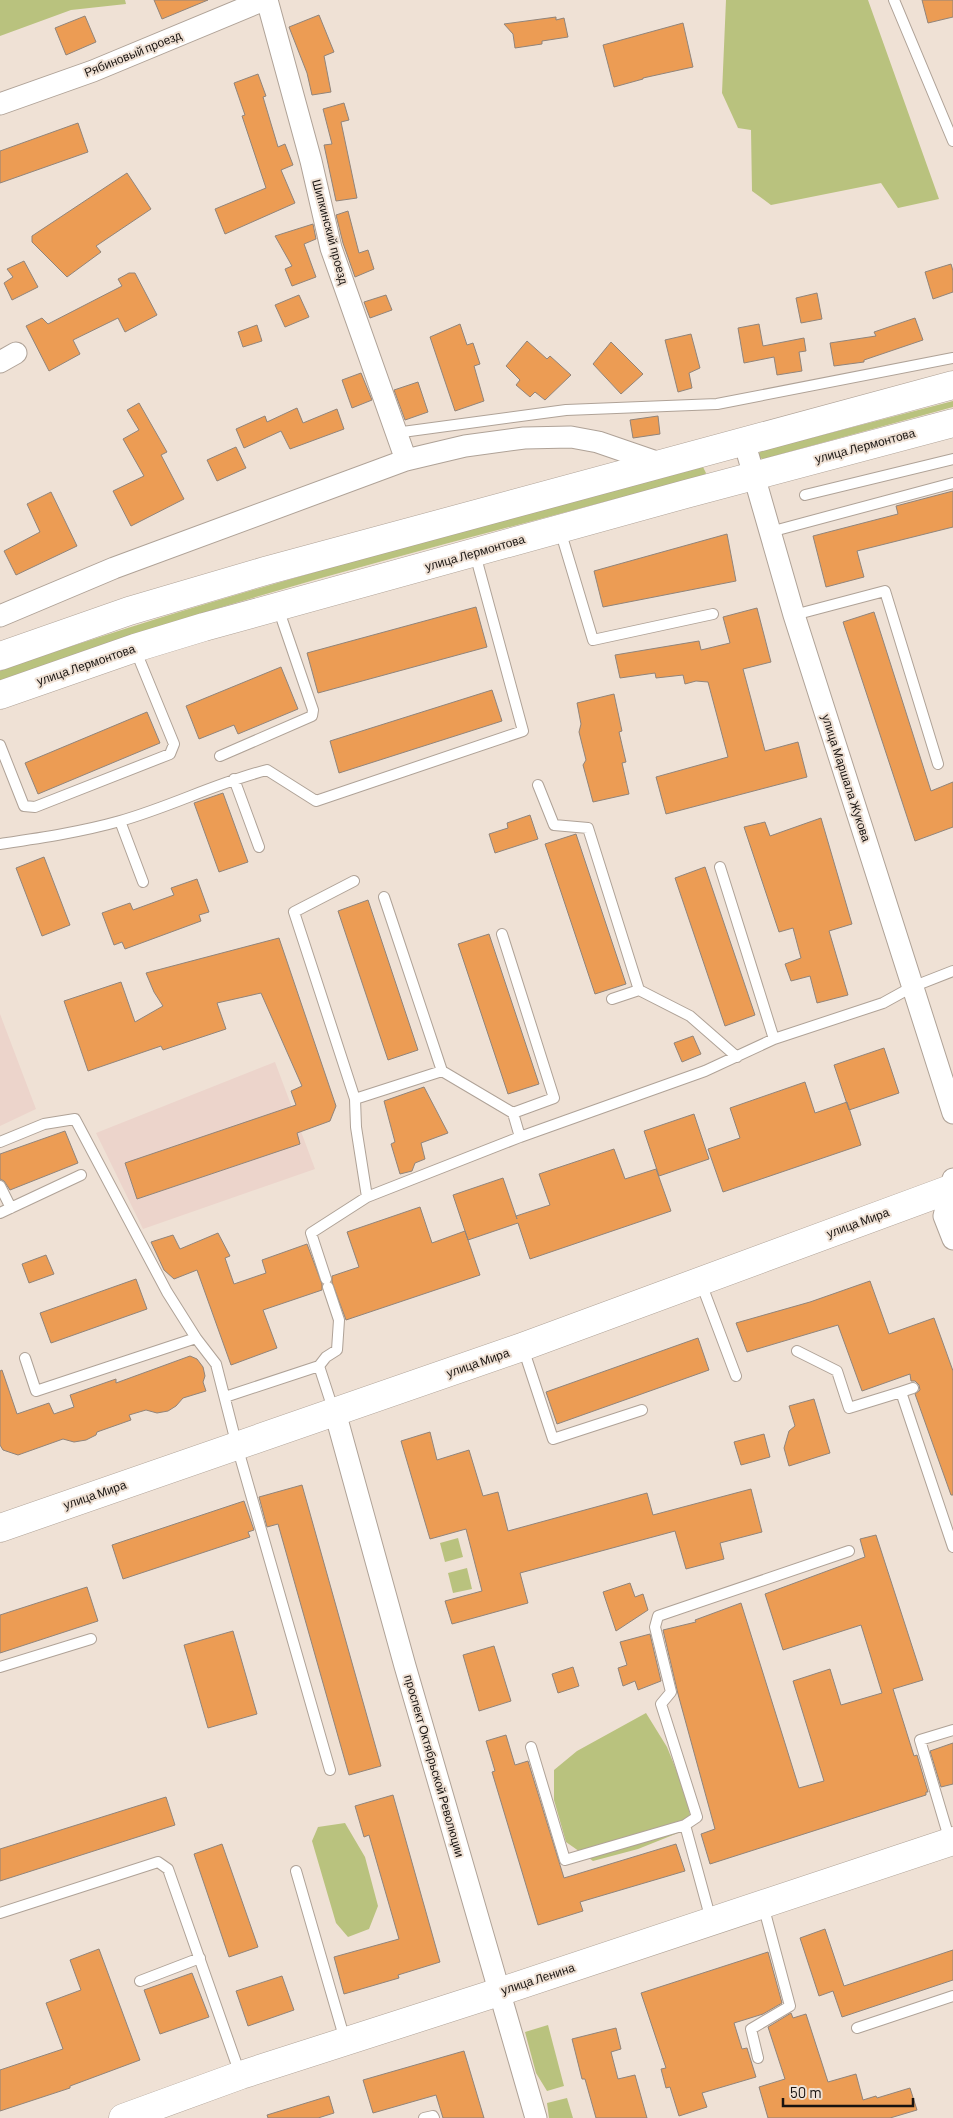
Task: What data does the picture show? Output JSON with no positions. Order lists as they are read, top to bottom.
{
  "streets": {
    "main road": ["улица Лермонтова", "улица Мира", "улица Ленина"],
    "street": [
      "Рябиновый проезд",
      "Шипкинский проезд",
      "улица Маршала Жукова",
      "проспект Октябрьской Революции"
    ]
  },
  "crossings": [
    ["Рябиновый проезд", "Шипкинский проезд"],
    ["улица Лермонтова", "улица Маршала Жукова"],
    ["улица Мира", "проспект Октябрьской Революции"],
    ["проспект Октябрьской Революции", "улица Ленина"]
  ],
  "scale_bar": "50 m"
}
